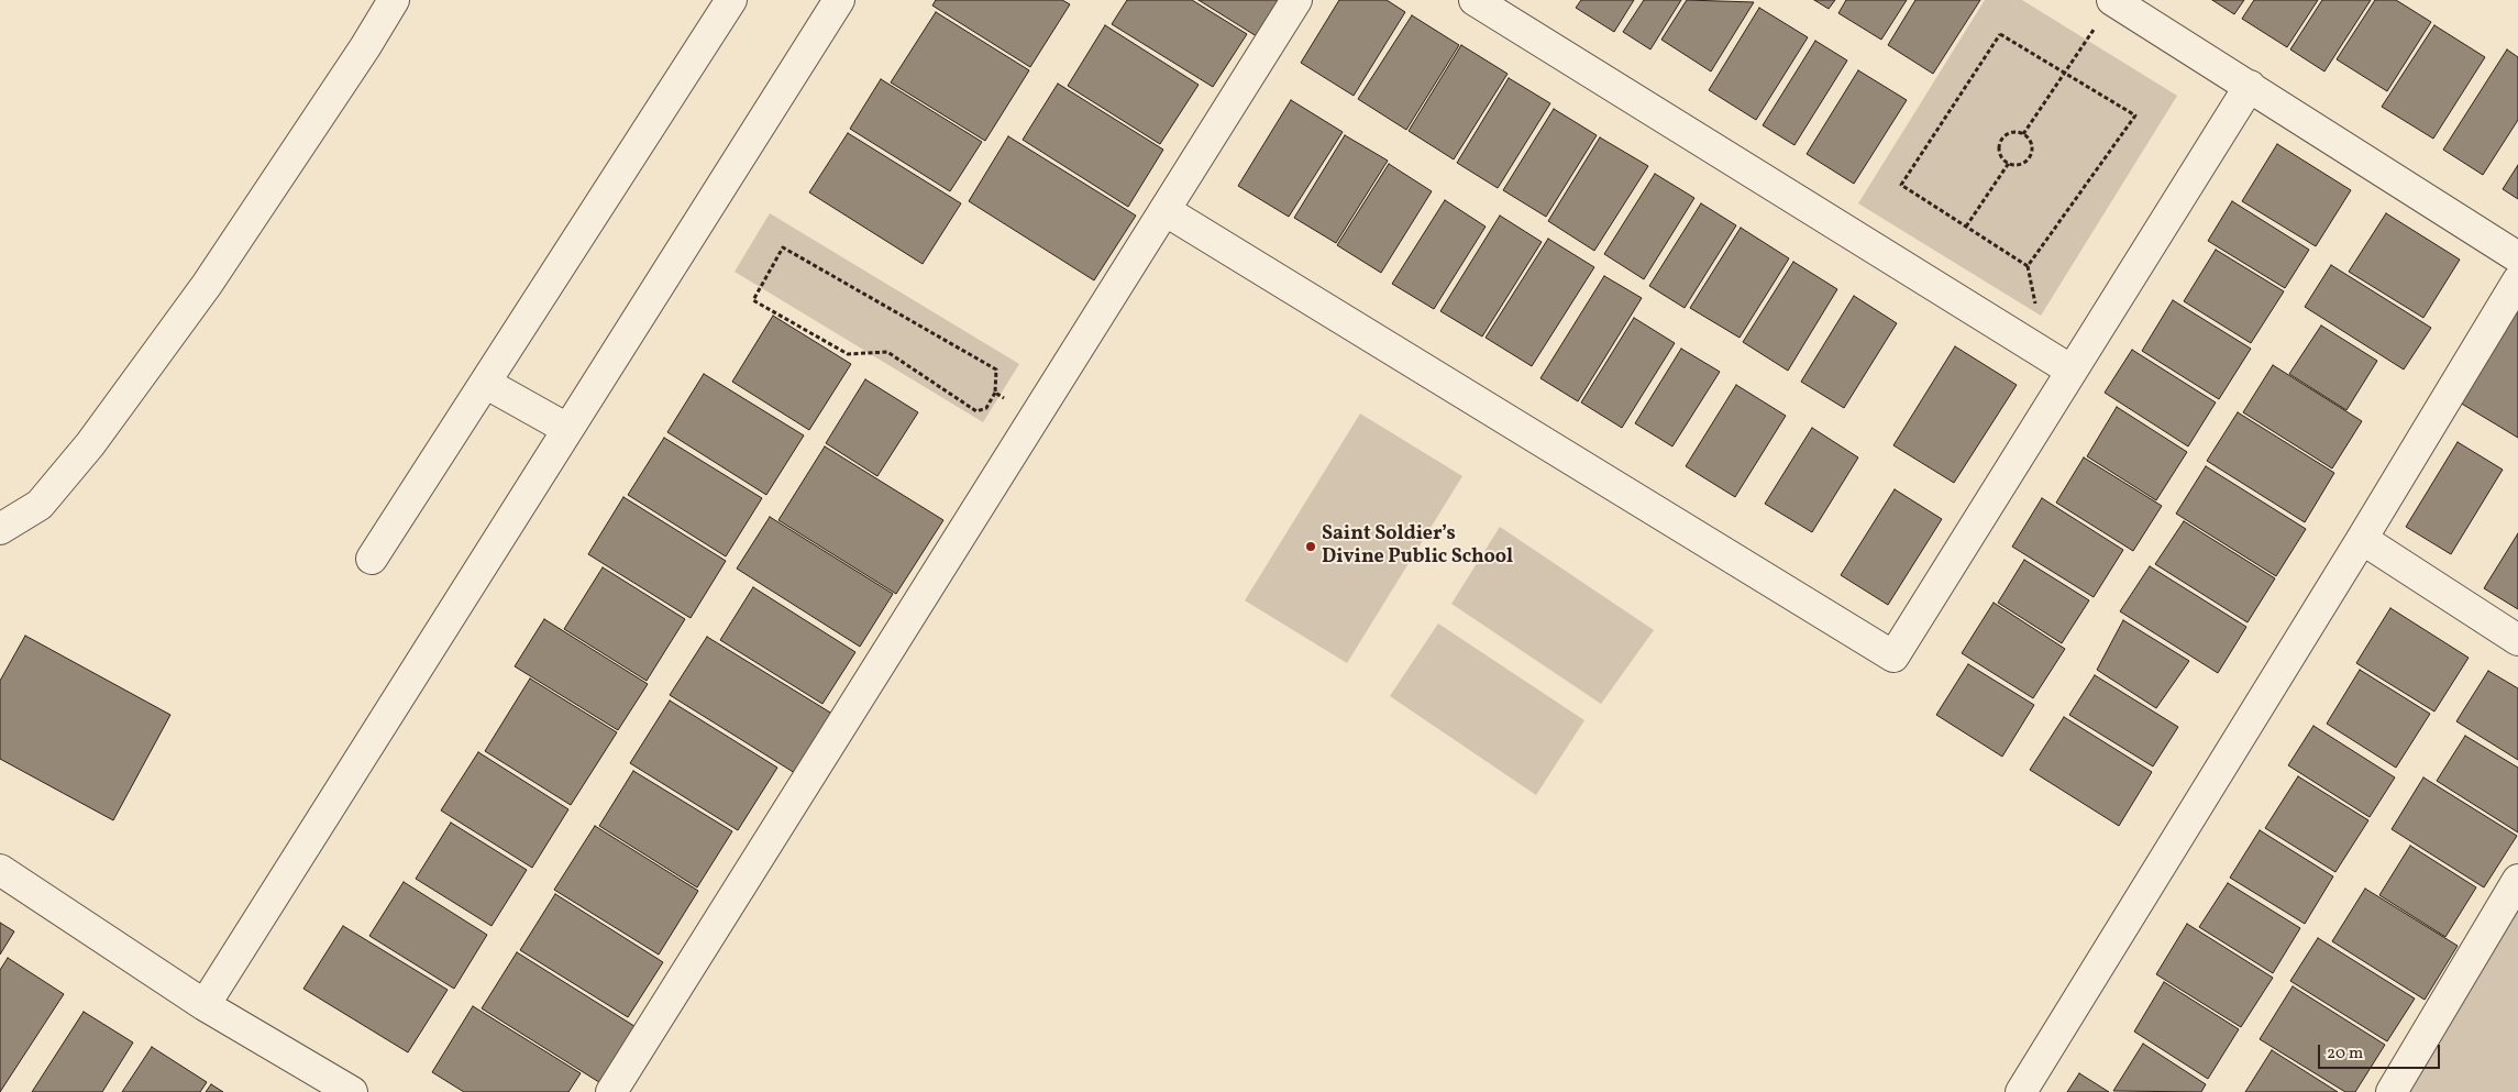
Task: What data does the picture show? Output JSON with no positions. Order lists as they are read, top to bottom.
{
  "places": ["Saint Soldier’s Divine Public School"],
  "scale_bar": "20 m"
}
